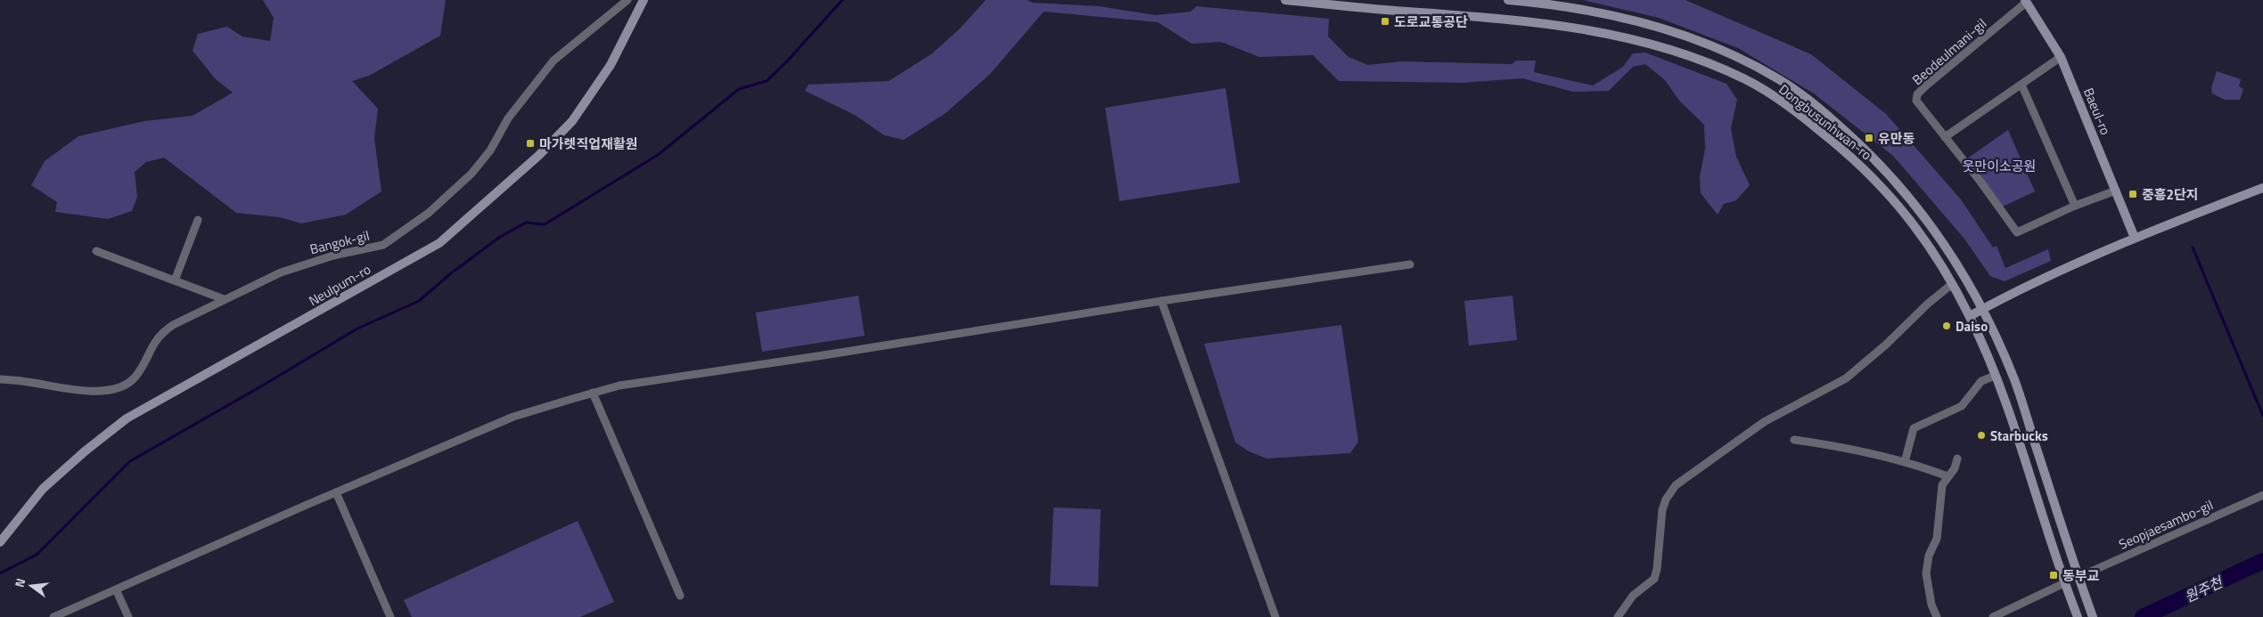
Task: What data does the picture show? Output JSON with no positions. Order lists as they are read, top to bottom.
{
  "streets": {
    "street": [
      "Beodeulmani-gil",
      "Baeul-ro",
      "Dongbusunhwan-ro",
      "Bangok-gil",
      "Neulpum-ro",
      "Seopjaesambo-gil"
    ]
  },
  "crossings": [
    ["Beodeulmani-gil", "Baeul-ro"],
    ["Dongbusunhwan-ro", "Seopjaesambo-gil"]
  ],
  "water": ["원주천"],
  "parks": ["웃만이소공원"],
  "places": {
    "transit": [
      "도로교통공단",
      "유만동",
      "마가렛직업재활원",
      "중흥2단지",
      "동부교"
    ],
    "other": ["Daiso", "Starbucks"]
  },
  "north": "left"
}
